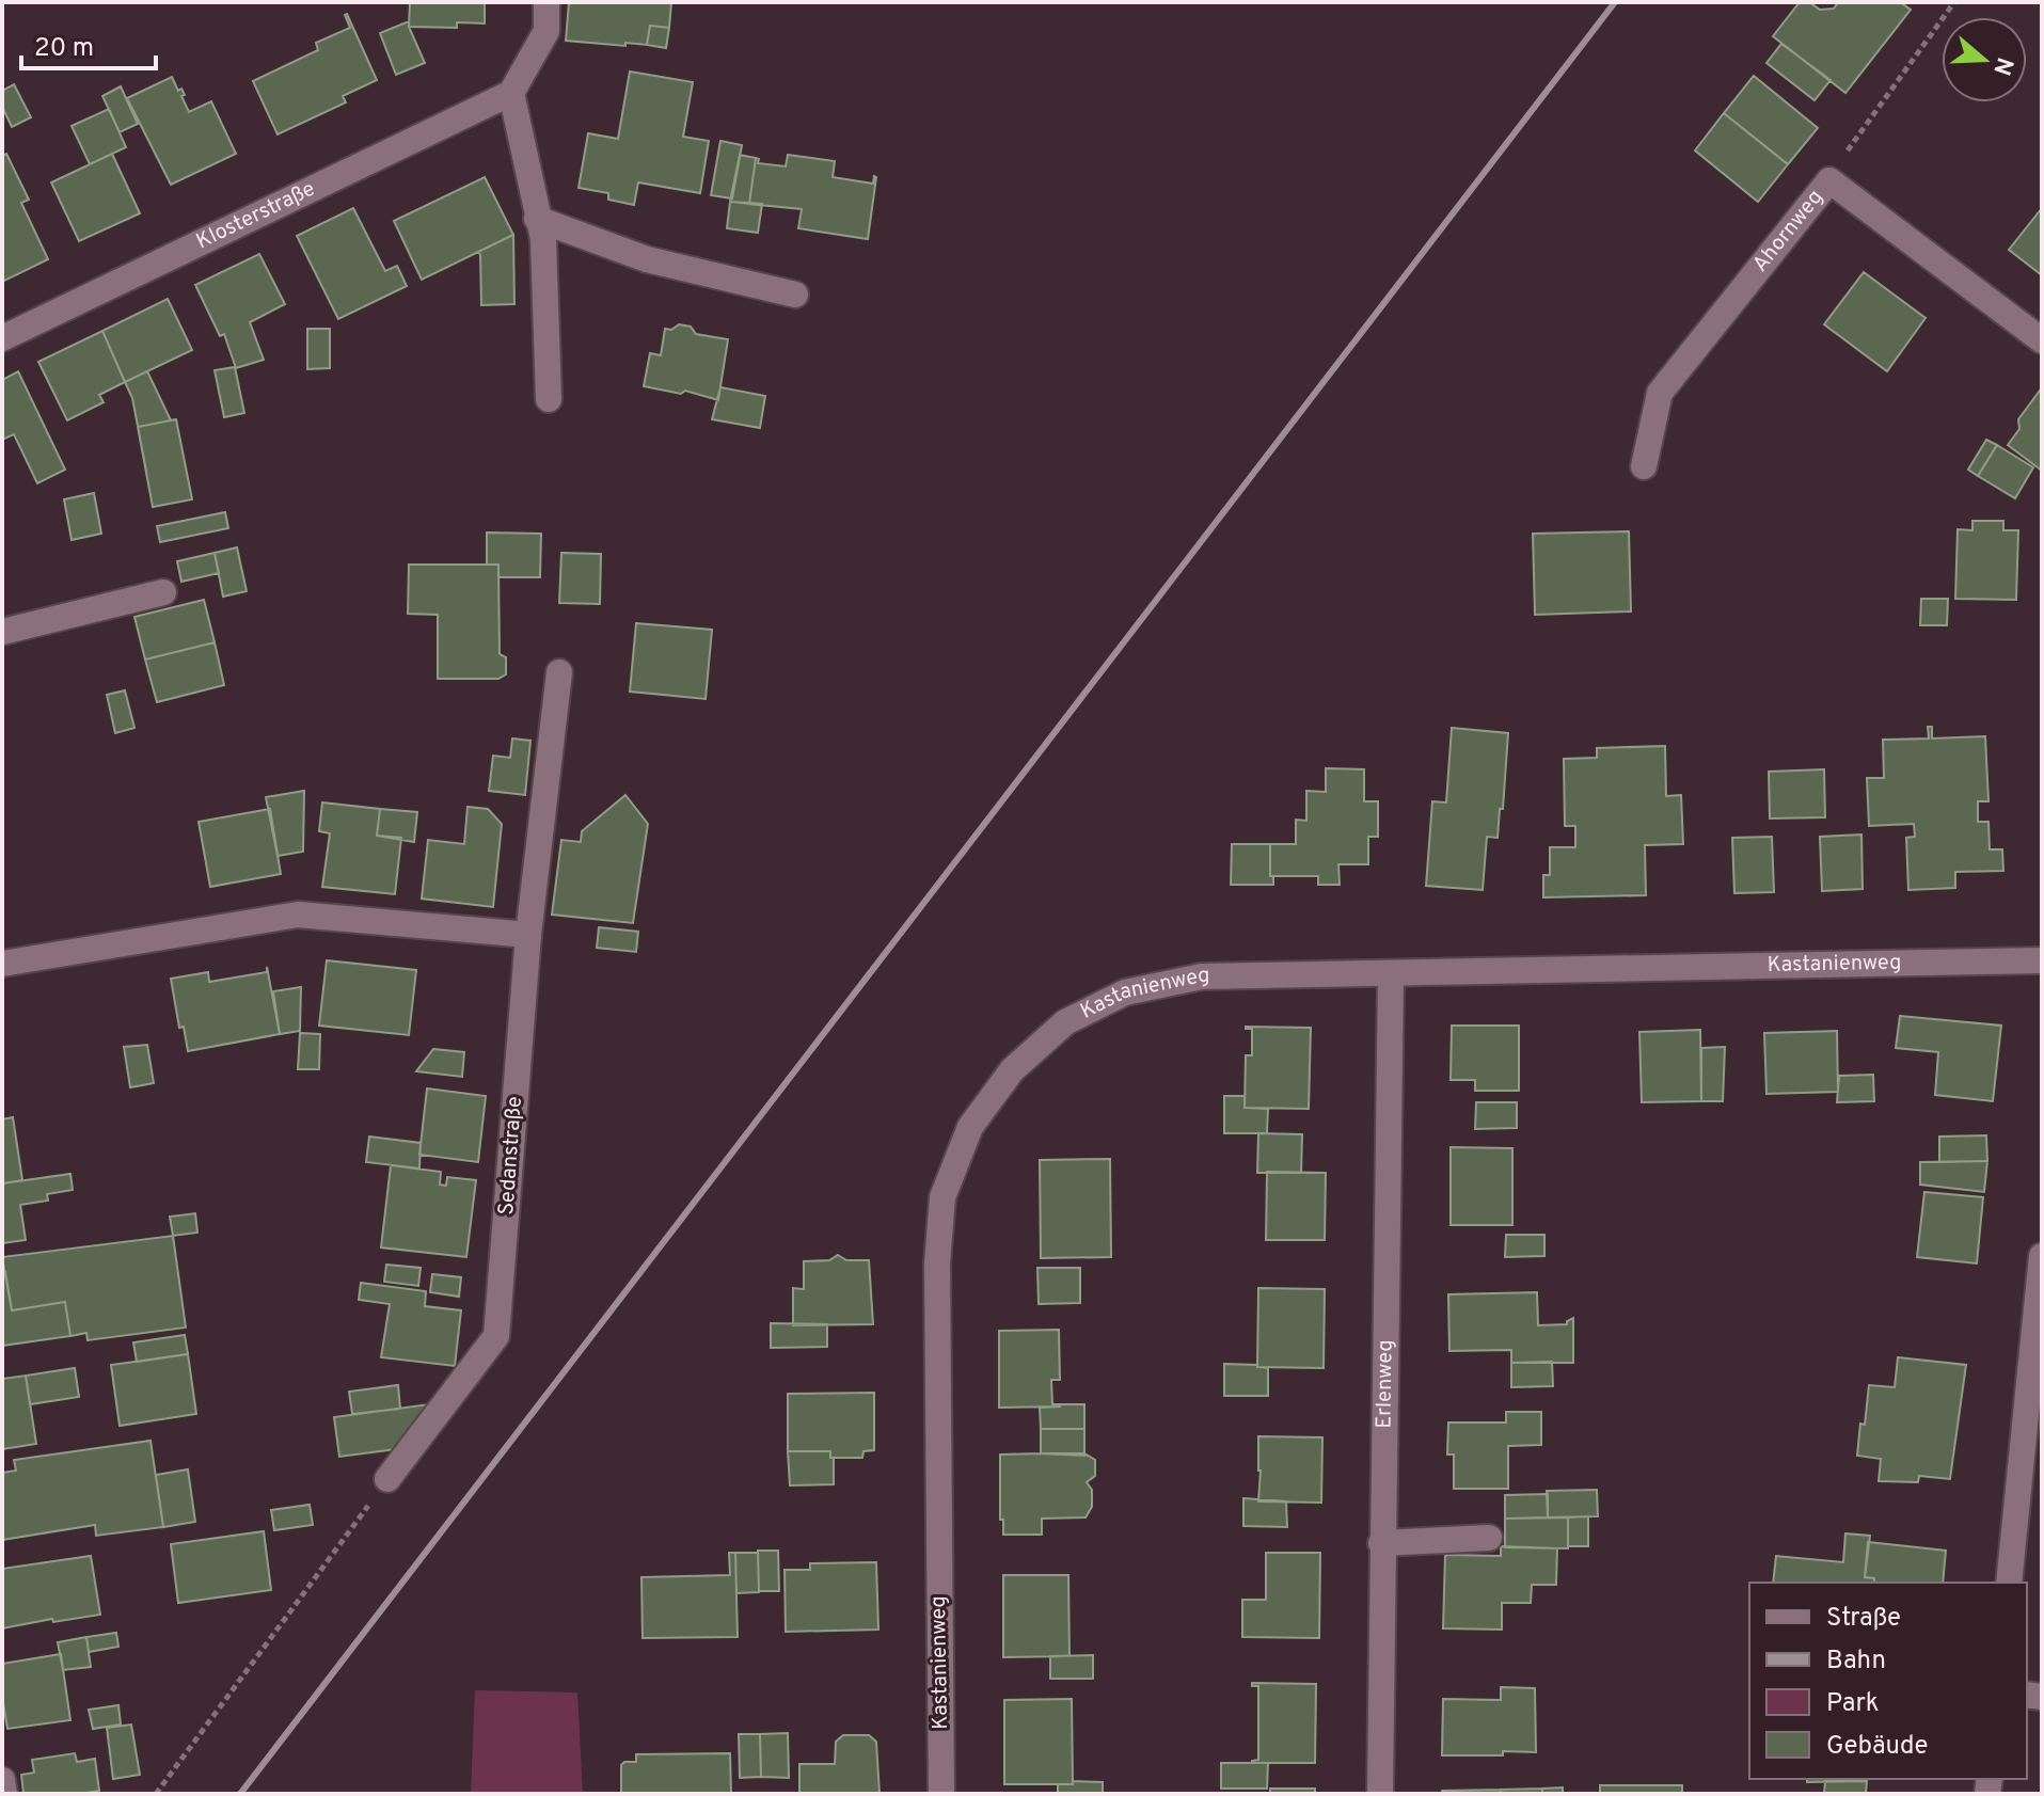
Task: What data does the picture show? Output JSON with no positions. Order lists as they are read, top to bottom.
{
  "streets": {
    "street": [
      "Klosterstraße",
      "Ahornweg",
      "Kastanienweg",
      "Sedanstraße",
      "Erlenweg"
    ]
  },
  "crossings": [
    ["Kastanienweg", "Erlenweg"]
  ],
  "legend": [
    "Straße",
    "Bahn",
    "Park",
    "Gebäude"
  ],
  "scale_bar": "20 m",
  "north": "right"
}
